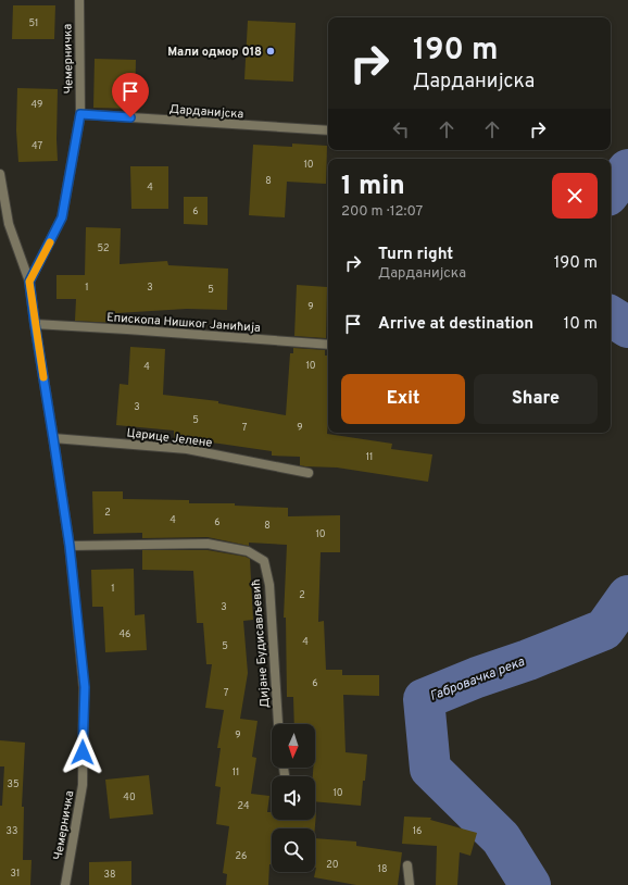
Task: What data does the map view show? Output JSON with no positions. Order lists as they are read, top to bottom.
{
  "streets": {
    "street": [
      "Чемерничка",
      "Дарданијска",
      "Епископа Нишког Јанићија",
      "Царице Јелене",
      "Дијане Будисављевић"
    ]
  },
  "crossings": [
    ["Чемерничка", "Дарданијска"],
    ["Чемерничка", "Епископа Нишког Јанићија"],
    ["Чемерничка", "Царице Јелене"],
    ["Чемерничка", "Дијане Будисављевић"]
  ],
  "water": ["Габровачка река"],
  "places": ["Мали одмор 018"],
  "house_numbers": [
    "51",
    "49",
    "47",
    "10",
    "8",
    "4",
    "6",
    "52",
    "1",
    "3",
    "5",
    "9",
    "10",
    "4",
    "3",
    "5",
    "7",
    "9",
    "11",
    "2",
    "4",
    "6",
    "8",
    "10",
    "1",
    "2",
    "3",
    "46",
    "4",
    "5",
    "6",
    "7",
    "9",
    "11",
    "35",
    "10",
    "40",
    "24",
    "33",
    "16",
    "26",
    "20",
    "18",
    "31",
    "38"
  ],
  "north": "bottom",
  "page": {
    "turn": ["190 m", "Дарданијска"],
    "heading": ["1 min", "200 m · 12:07"],
    "list": [
      {
        "name": "Turn right",
        "note": "Дарданијска",
        "value": "190 m"
      },
      {
        "name": "Arrive at destination",
        "value": "10 m"
      }
    ],
    "buttons": ["Exit", "Share"]
  }
}
